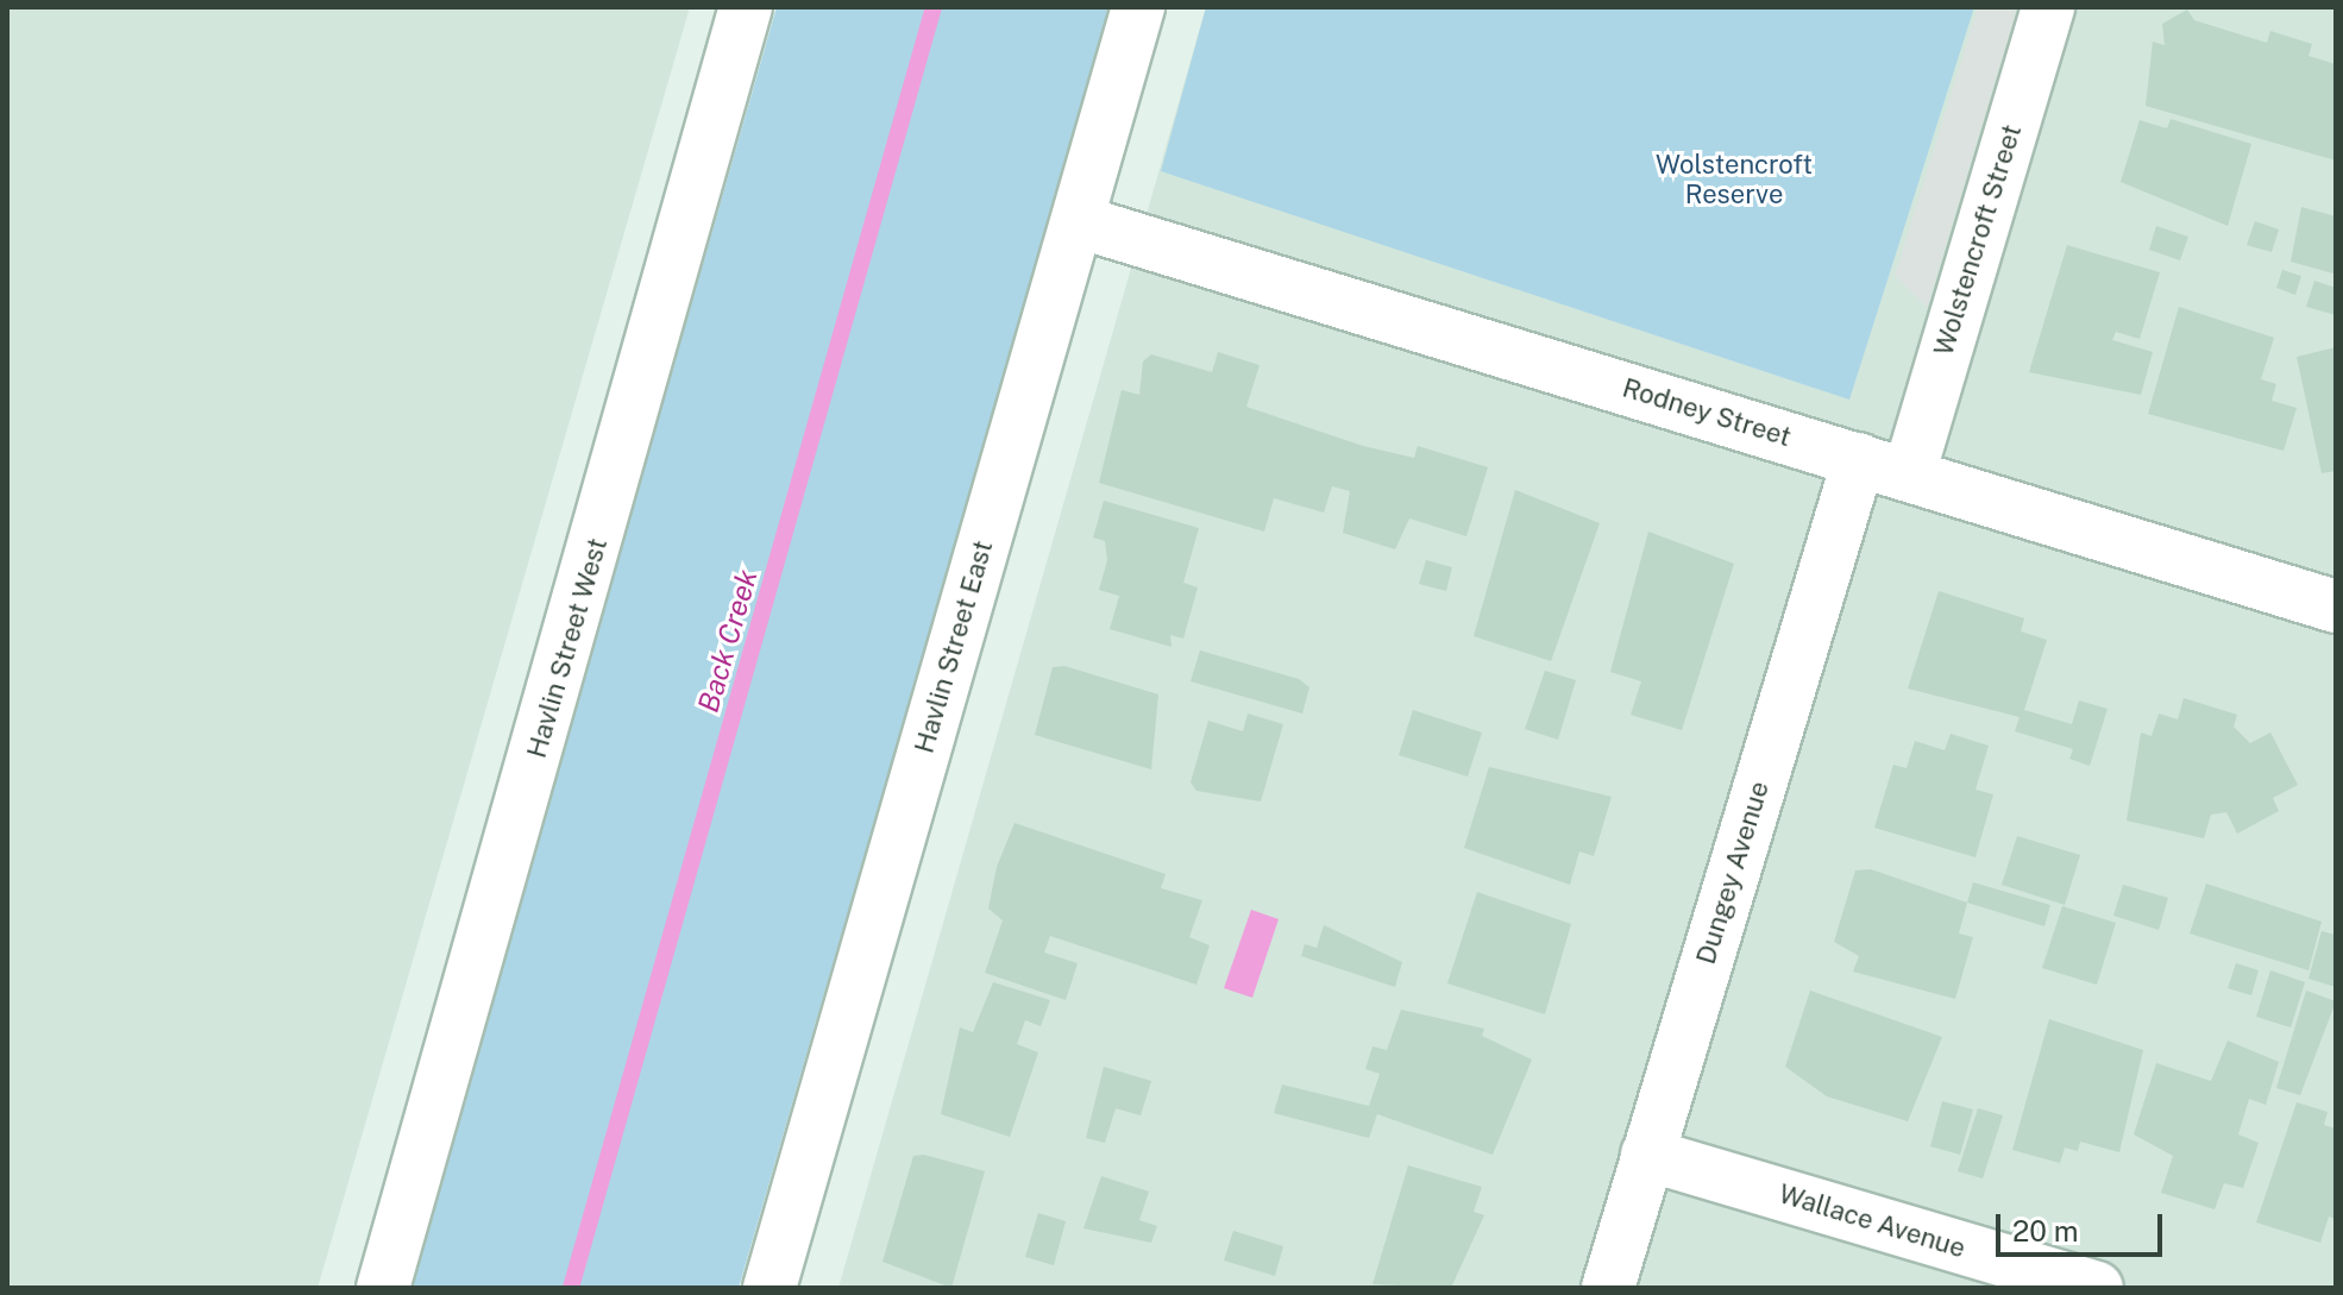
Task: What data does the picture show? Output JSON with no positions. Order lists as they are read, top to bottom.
{
  "streets": {
    "street": [
      "Wolstencroft Street",
      "Rodney Street",
      "Havlin Street East",
      "Havlin Street West",
      "Dungey Avenue",
      "Wallace Avenue"
    ]
  },
  "crossings": [
    ["Wolstencroft Street", "Rodney Street"],
    ["Rodney Street", "Havlin Street East"],
    ["Rodney Street", "Dungey Avenue"],
    ["Dungey Avenue", "Wallace Avenue"]
  ],
  "water": ["Back Creek"],
  "parks": ["Wolstencroft Reserve"],
  "scale_bar": "20 m"
}
